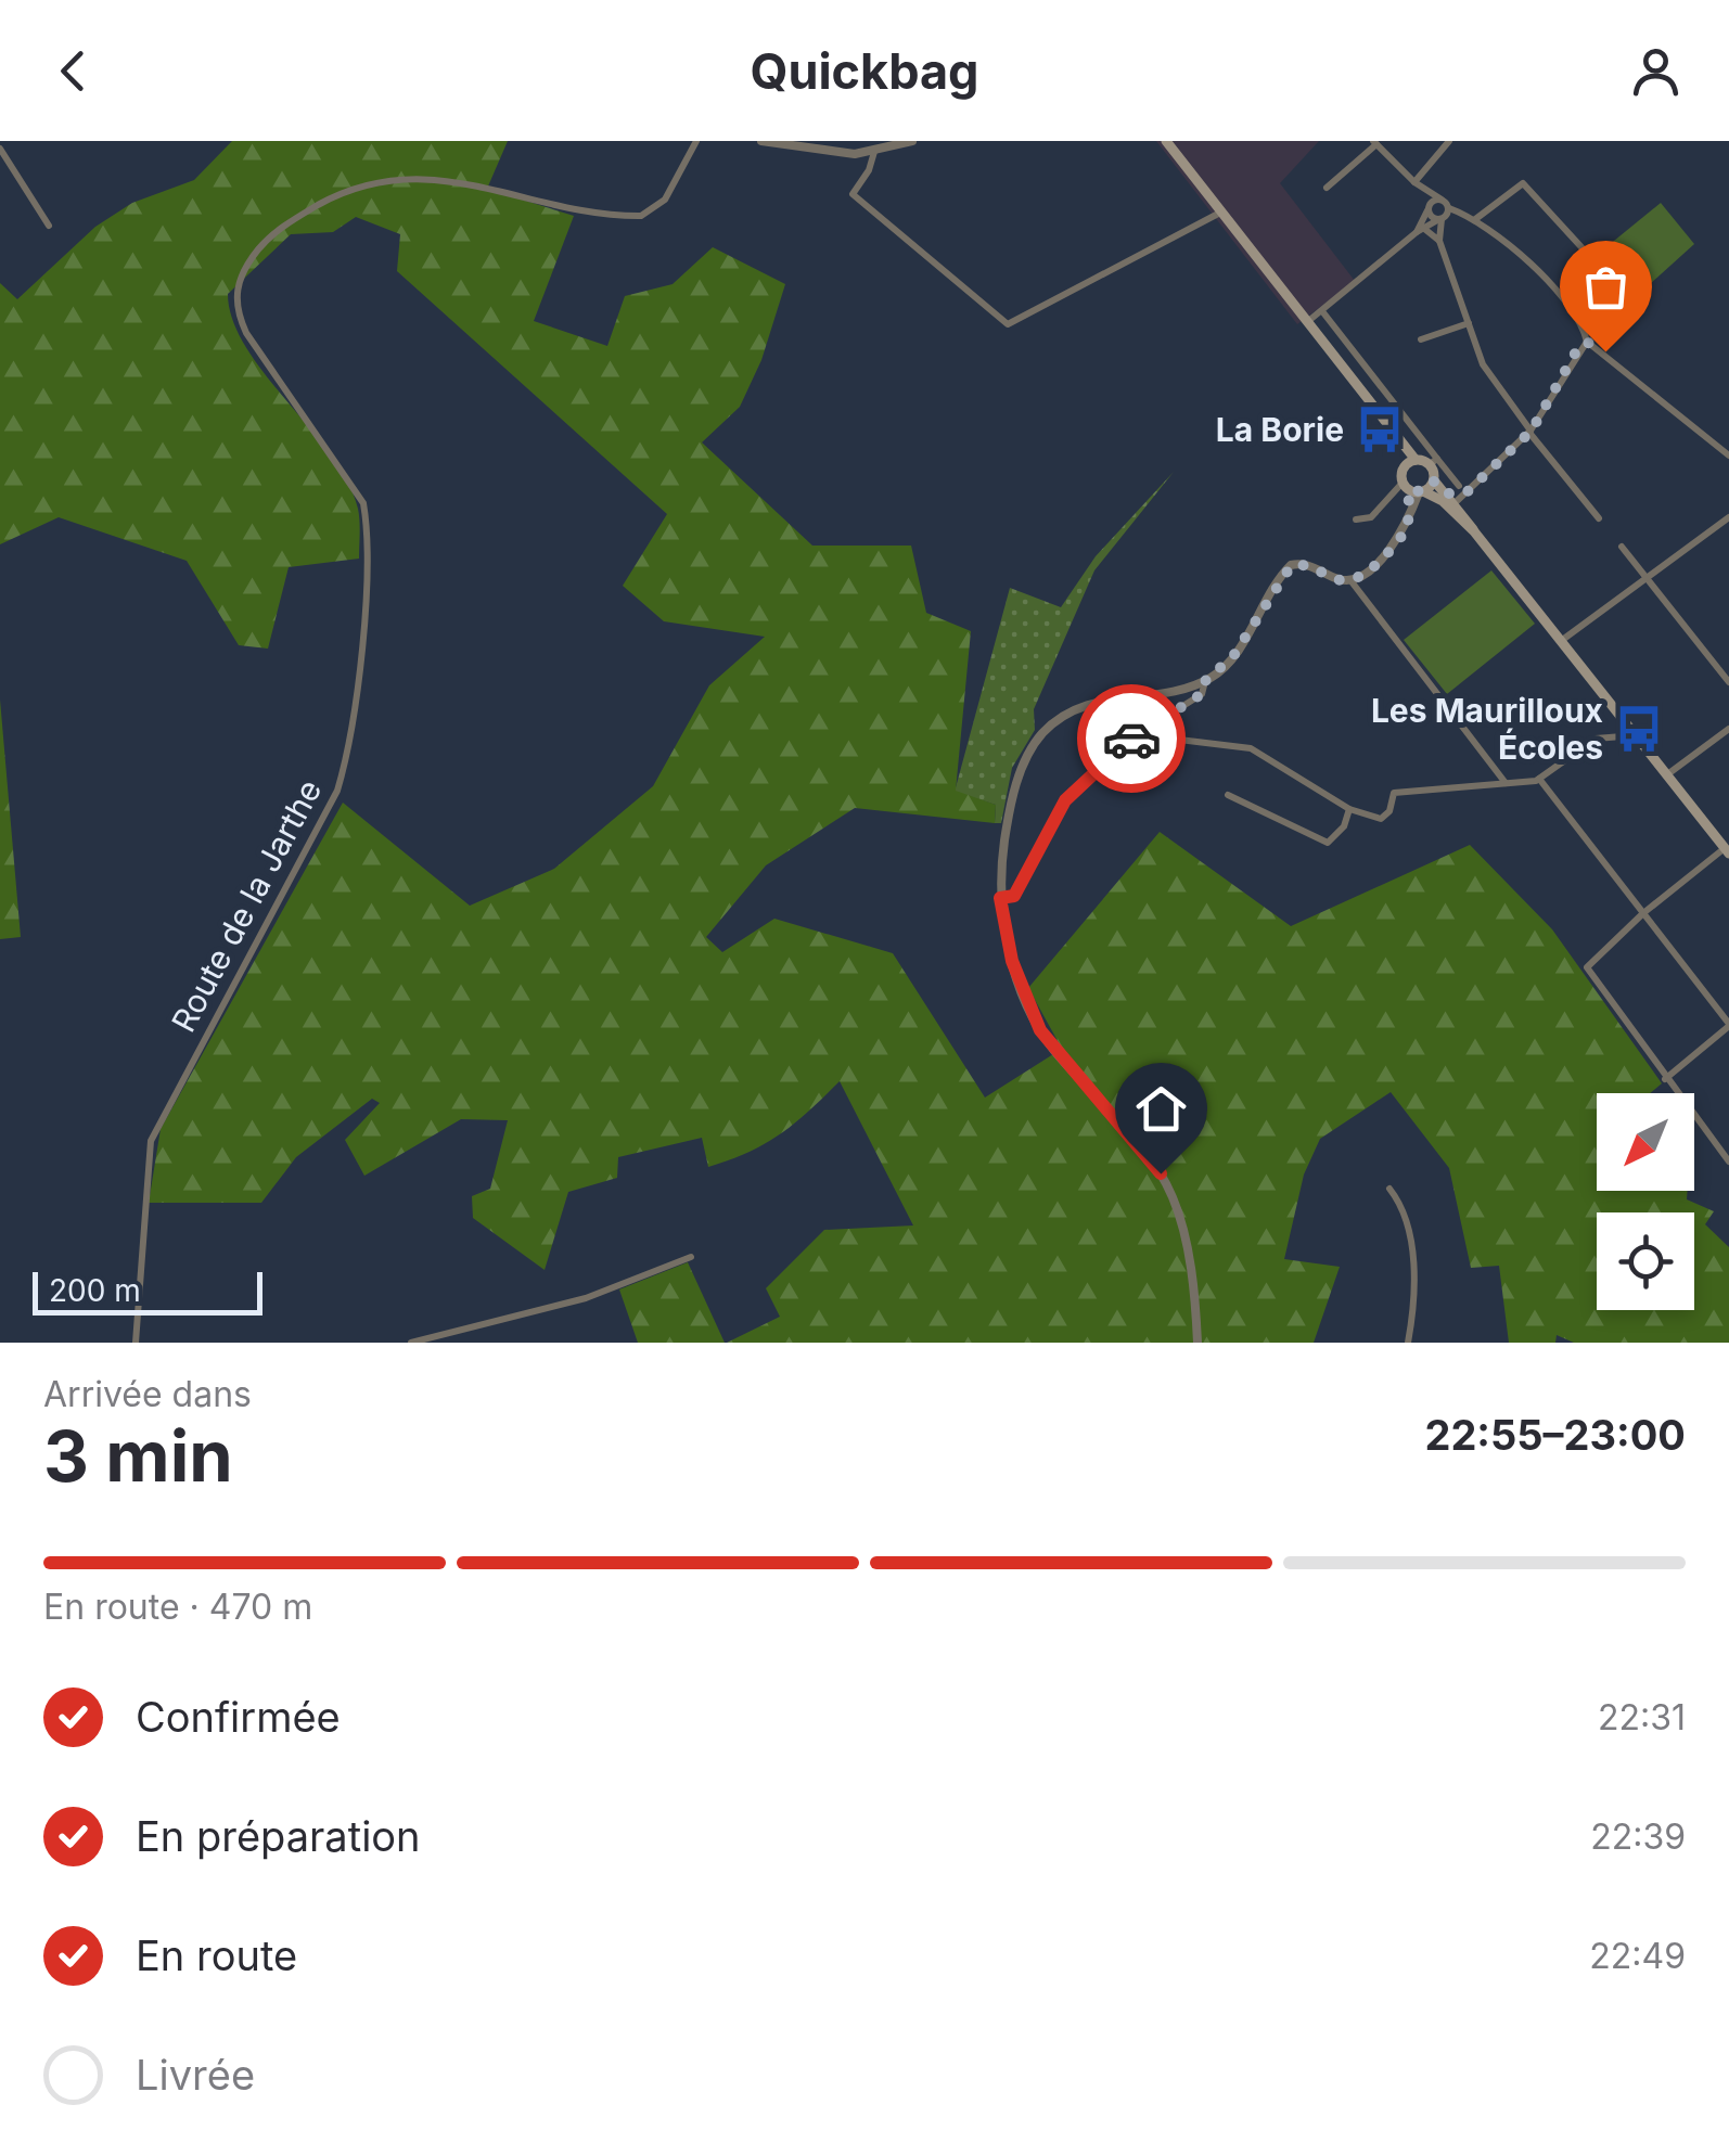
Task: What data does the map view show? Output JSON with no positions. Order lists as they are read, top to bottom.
{
  "streets": {
    "street": ["Route de la Jarthe"]
  },
  "places": {
    "bus stop": ["La Borie", "Les Maurilloux Écoles"]
  },
  "scale_bar": "200 m",
  "north": "bottom left",
  "page": {
    "header": "Quickbag",
    "scale": "200 m",
    "heading": ["3 min", "Arrivée dans", "22:55–23:00"],
    "bar": "En route · 470 m",
    "list": [
      ["Confirmée", "22:31"],
      ["En préparation", "22:39"],
      ["En route", "22:49"],
      "Livrée"
    ]
  }
}
